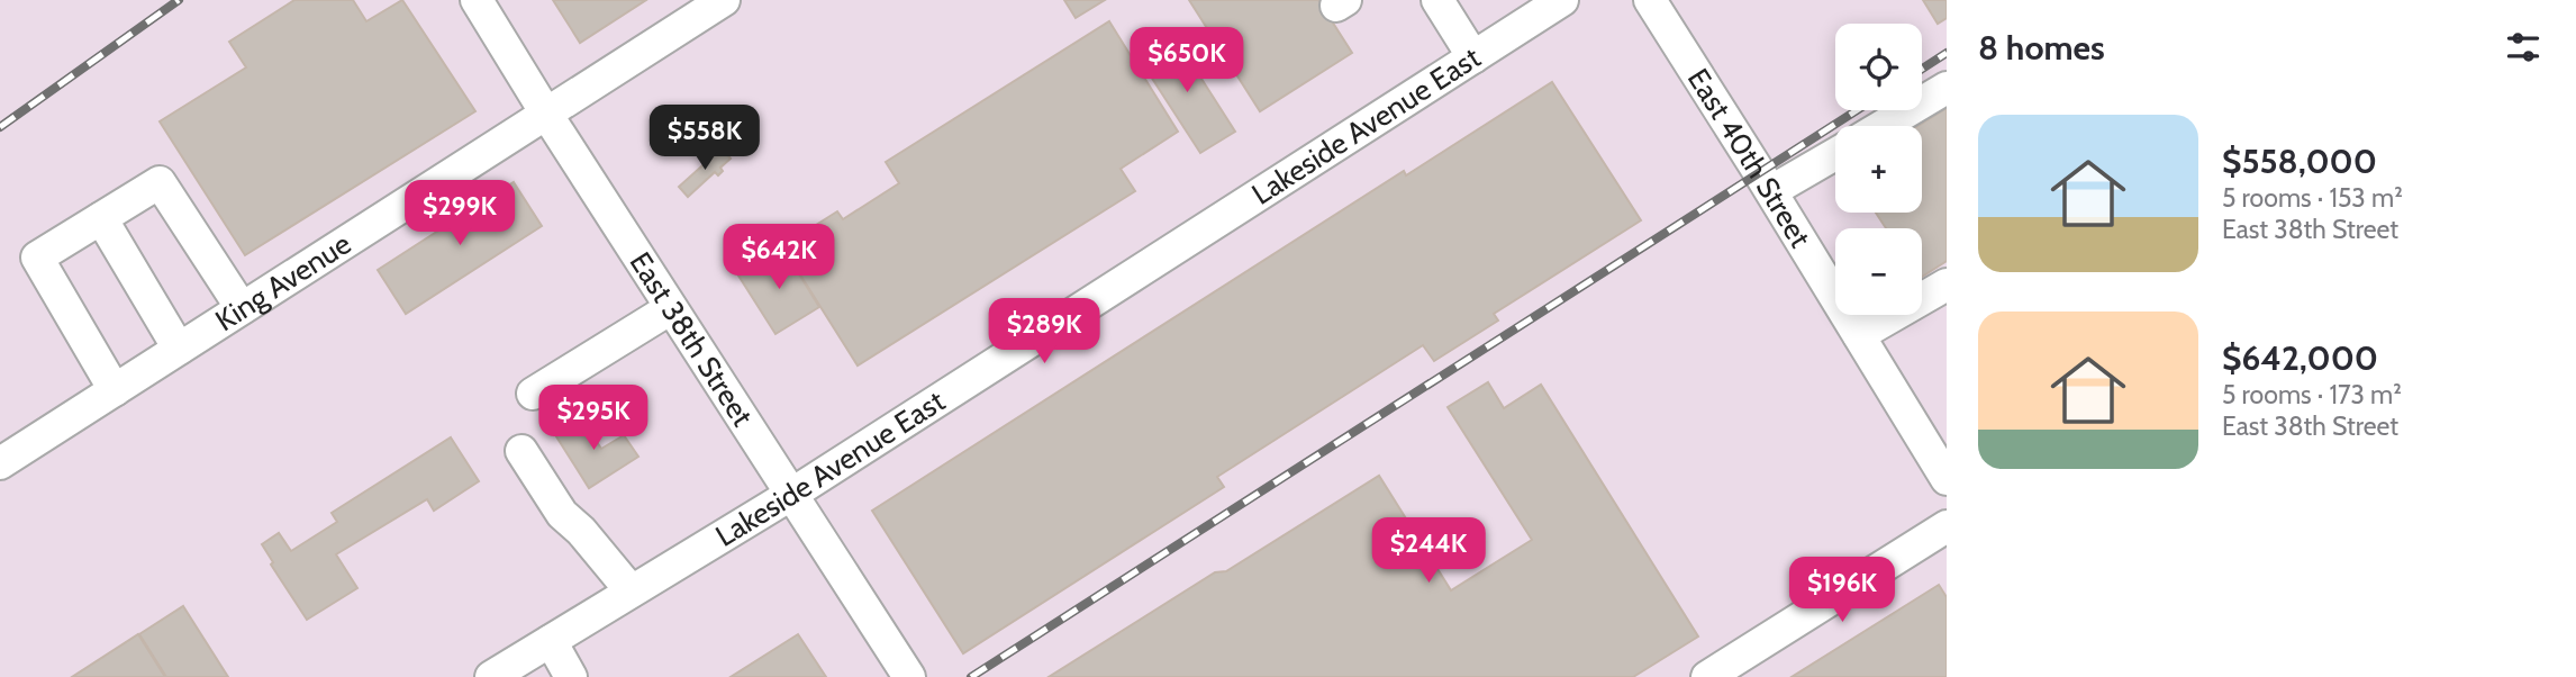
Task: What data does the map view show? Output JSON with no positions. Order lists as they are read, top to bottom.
{
  "streets": {
    "street": [
      "Lakeside Avenue East",
      "East 40th Street",
      "King Avenue",
      "East 38th Street"
    ]
  },
  "crossings": [
    ["Lakeside Avenue East", "East 38th Street"],
    ["King Avenue", "East 38th Street"]
  ],
  "page": {
    "heading": "8 homes",
    "map_buttons": ["+", "−"],
    "price": [
      "$650K",
      "$558K",
      "$299K",
      "$642K",
      "$289K",
      "$295K",
      "$244K",
      "$196K"
    ],
    "list": [
      {
        "name": "$558,000",
        "note": "5 rooms · 153 m² · East 38th Street"
      },
      {
        "name": "$642,000",
        "note": "5 rooms · 173 m² · East 38th Street"
      }
    ]
  }
}
